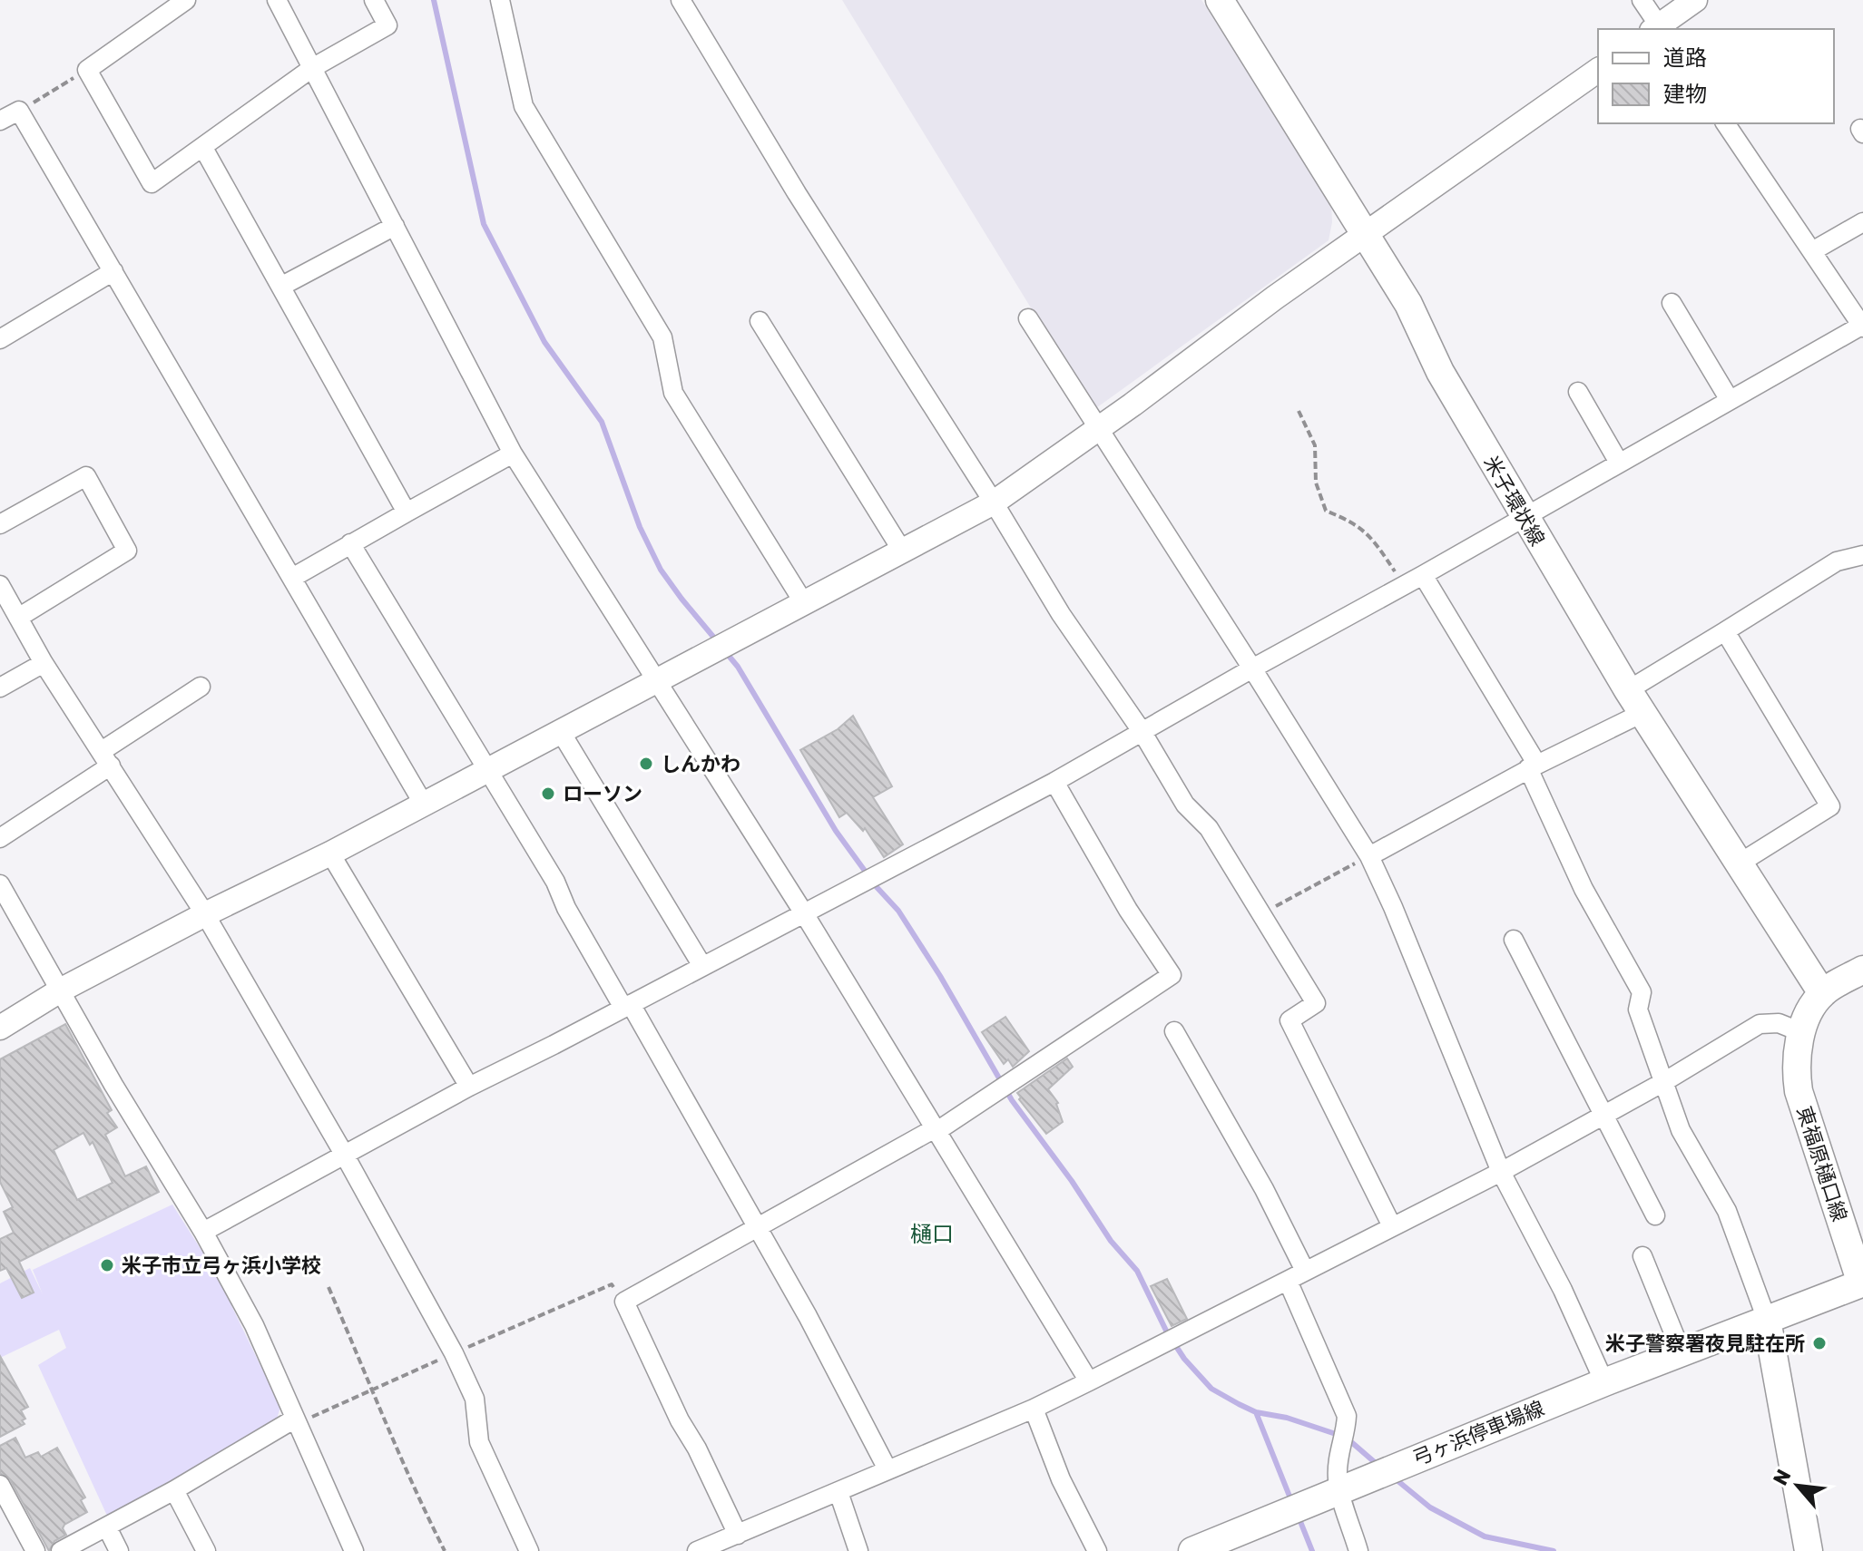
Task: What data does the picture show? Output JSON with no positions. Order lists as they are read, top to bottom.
{
  "streets": {
    "main road": ["米子環状線", "東福原樋口線", "弓ヶ浜停車場線"]
  },
  "crossings": [
    ["米子環状線", "東福原樋口線"],
    ["東福原樋口線", "弓ヶ浜停車場線"]
  ],
  "districts": ["樋口"],
  "places": [
    "しんかわ",
    "ローソン",
    "米子市立弓ヶ浜小学校",
    "米子警察署夜見駐在所"
  ],
  "legend": ["道路", "建物"],
  "north": "top left"
}
